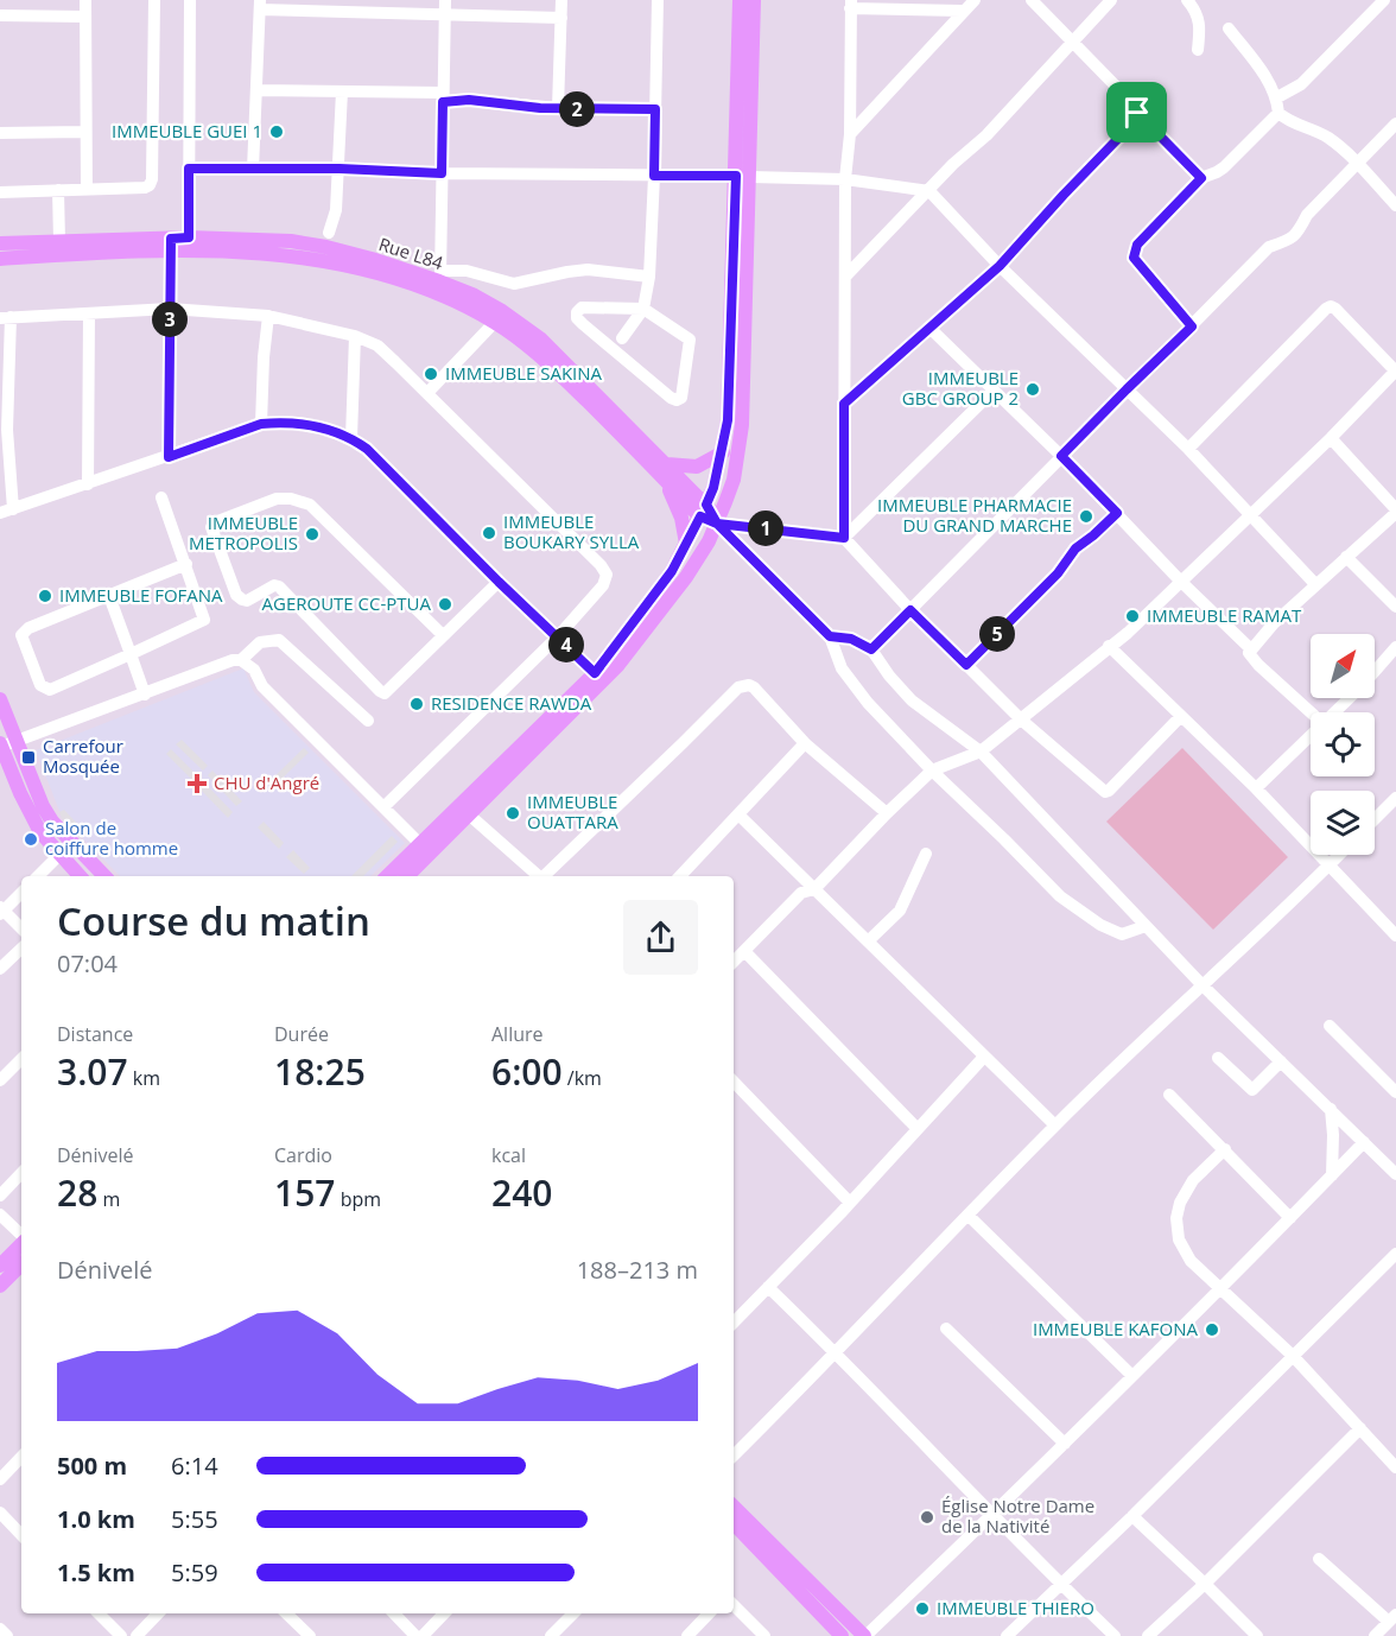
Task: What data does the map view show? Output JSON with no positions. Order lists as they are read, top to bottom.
{
  "streets": {
    "main road": ["Rue L84"]
  },
  "places": {
    "other": [
      "IMMEUBLE GUEI 1",
      "IMMEUBLE SAKINA",
      "IMMEUBLE GBC GROUP 2",
      "IMMEUBLE PHARMACIE DU GRAND MARCHE",
      "IMMEUBLE BOUKARY SYLLA",
      "IMMEUBLE METROPOLIS",
      "IMMEUBLE FOFANA",
      "AGEROUTE CC-PTUA",
      "IMMEUBLE RAMAT",
      "RESIDENCE RAWDA",
      "IMMEUBLE OUATTARA",
      "Salon de coiffure homme",
      "IMMEUBLE KAFONA",
      "Église Notre Dame de la Nativité",
      "IMMEUBLE THIERO"
    ],
    "transit": ["Carrefour Mosquée"],
    "health": ["CHU d'Angré"]
  },
  "north": "top right",
  "page": {
    "pins": [
      "2",
      "3",
      "1",
      "5",
      "4"
    ],
    "heading": ["Course du matin", "07:04"],
    "stats": [
      ["Distance", "3.07 km"],
      ["Durée", "18:25"],
      ["Allure", "6:00 /km"],
      ["Dénivelé", "28 m"],
      ["Cardio", "157 bpm"],
      ["kcal", "240"]
    ],
    "chart": ["Dénivelé", "188–213 m"],
    "list": [
      {
        "name": "500 m",
        "note": "6:14"
      },
      {
        "name": "1.0 km",
        "note": "5:55"
      },
      {
        "name": "1.5 km",
        "note": "5:59"
      }
    ]
  }
}
